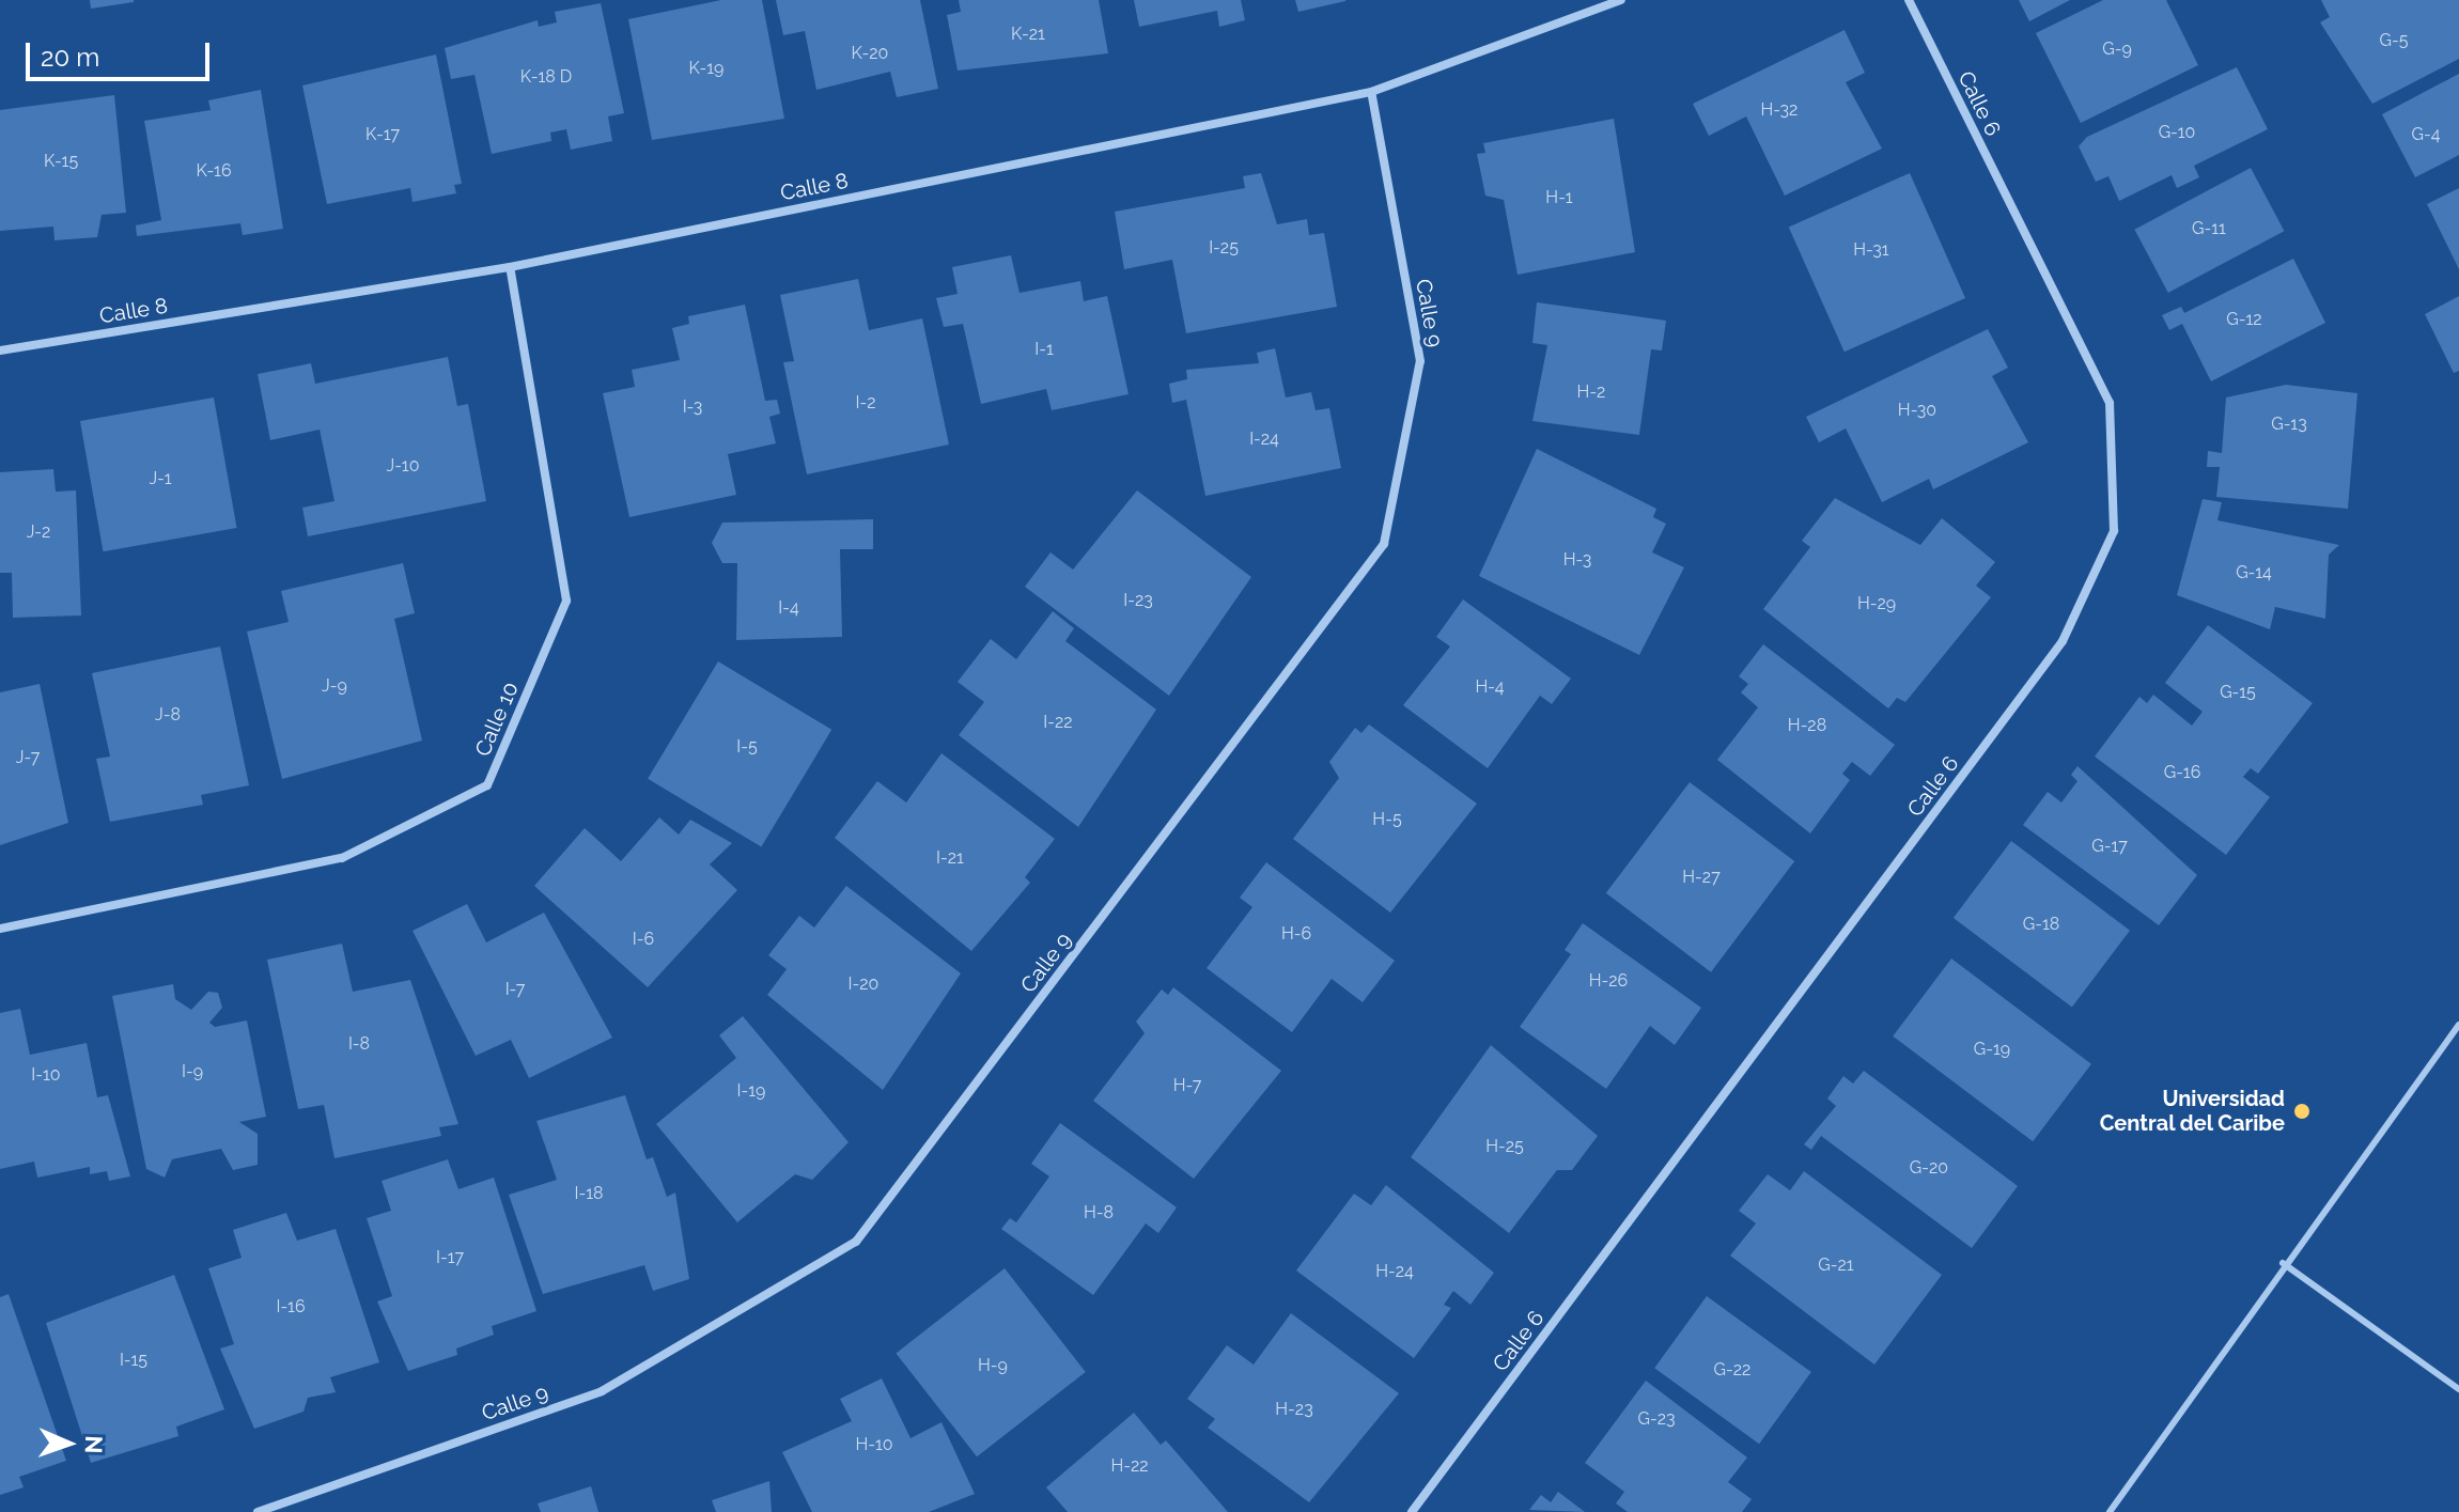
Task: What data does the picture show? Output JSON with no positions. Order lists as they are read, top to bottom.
{
  "streets": {
    "street": [
      "Calle 6",
      "Calle 8",
      "Calle 9",
      "Calle 10"
    ]
  },
  "crossings": [
    ["Calle 8", "Calle 9"],
    ["Calle 8", "Calle 10"]
  ],
  "places": ["Universidad Central del Caribe"],
  "house_numbers": [
    "K-21",
    "G-5",
    "G-9",
    "K-20",
    "K-19",
    "K-18 D",
    "H-32",
    "G-10",
    "K-17",
    "G-4",
    "K-15",
    "K-16",
    "H-1",
    "G-11",
    "I-25",
    "H-31",
    "G-12",
    "I-1",
    "H-2",
    "I-2",
    "I-3",
    "H-30",
    "G-13",
    "I-24",
    "J-10",
    "J-1",
    "J-2",
    "H-3",
    "G-14",
    "I-23",
    "H-29",
    "I-4",
    "J-9",
    "H-4",
    "G-15",
    "J-8",
    "I-22",
    "H-28",
    "I-5",
    "J-7",
    "G-16",
    "H-5",
    "G-17",
    "I-21",
    "H-27",
    "G-18",
    "H-6",
    "I-6",
    "H-26",
    "I-20",
    "I-7",
    "I-8",
    "G-19",
    "I-9",
    "I-10",
    "H-7",
    "I-19",
    "H-25",
    "G-20",
    "I-18",
    "H-8",
    "I-17",
    "G-21",
    "H-24",
    "I-16",
    "I-15",
    "H-9",
    "G-22",
    "H-23",
    "G-23",
    "H-10",
    "H-22"
  ],
  "scale_bar": "20 m",
  "north": "right"
}
